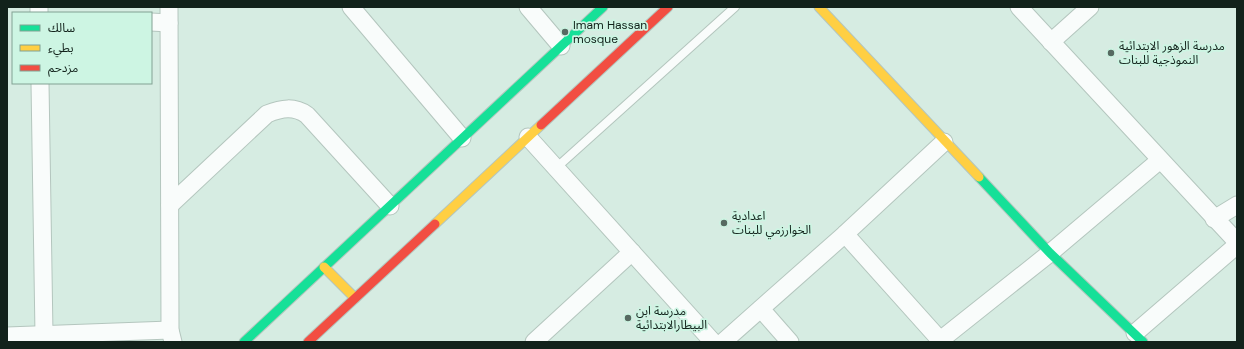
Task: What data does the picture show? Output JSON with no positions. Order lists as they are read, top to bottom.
{
  "places": [
    "Imam Hassan mosque",
    "مدرسة الزهور الابتدائية النموذجية للبنات",
    "اعدادية الخوارزمي للبنات",
    "مدرسة ابن البيطارالابتدائية"
  ],
  "legend": ["سالك", "بطيء", "مزدحم"]
}
